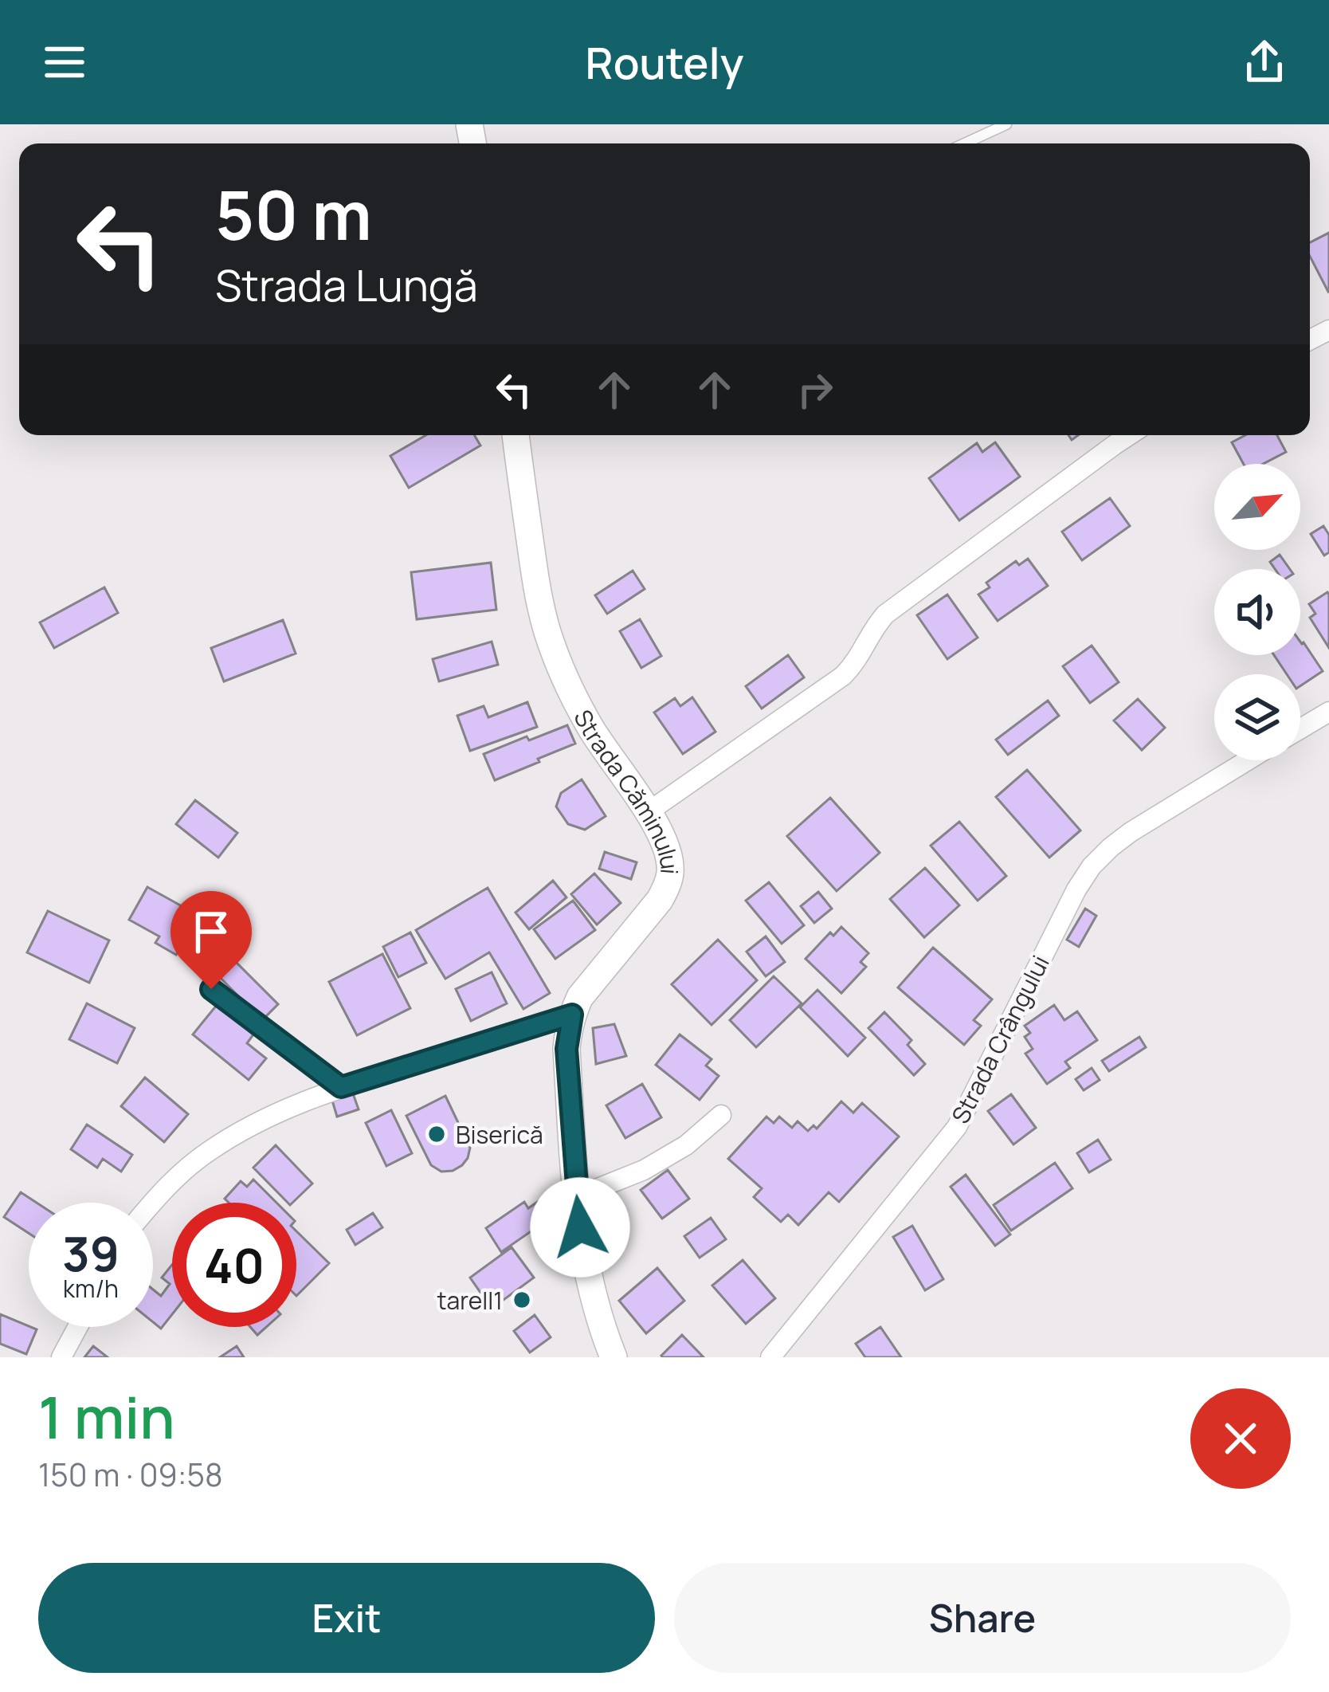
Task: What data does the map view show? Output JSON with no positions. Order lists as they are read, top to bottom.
{
  "streets": {
    "street": ["Strada Căminului", "Strada Crângului"]
  },
  "places": ["Biserică", "tarell1"],
  "north": "top right",
  "page": {
    "header": "Routely",
    "turn": ["50 m", "Strada Lungă"],
    "speed": "39 km/h",
    "limit": "40",
    "heading": ["1 min", "150 m · 09:58"],
    "buttons": ["Exit", "Share"]
  }
}
